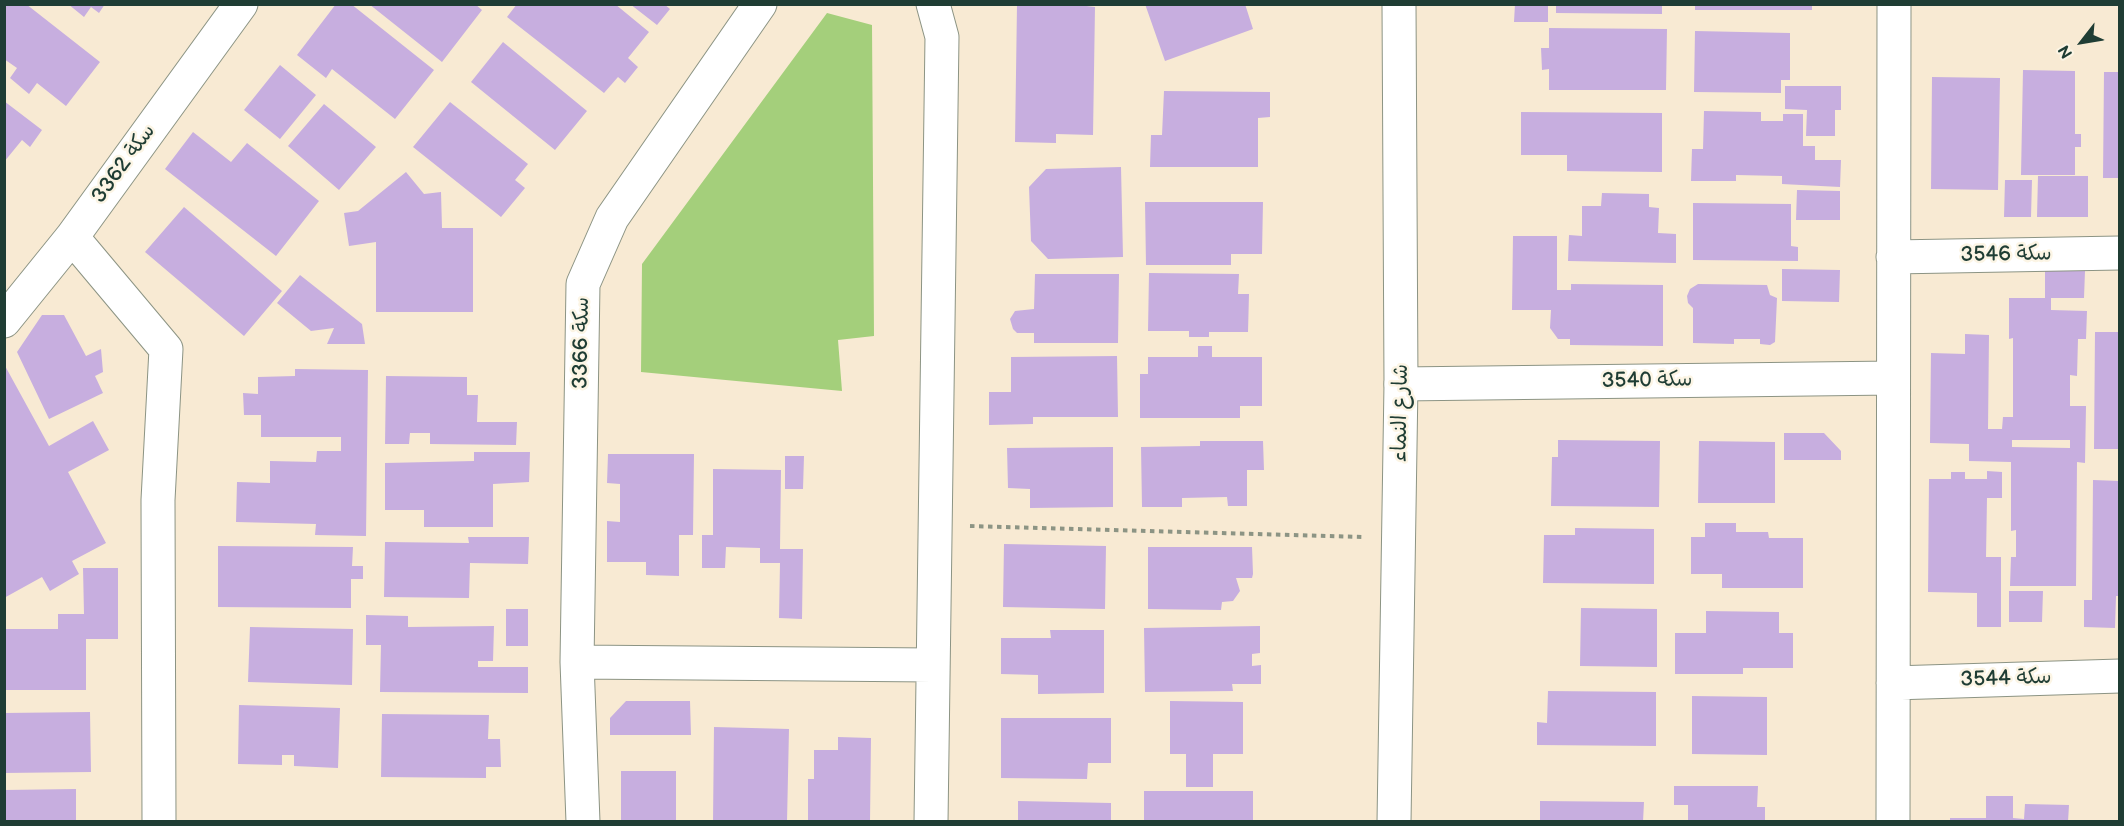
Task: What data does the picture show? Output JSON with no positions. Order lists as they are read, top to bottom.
{
  "streets": {
    "street": [
      "سكة 3362",
      "سكة 3546",
      "سكة 3366",
      "سكة 3540",
      "شارع النماء",
      "سكة 3544"
    ]
  },
  "crossings": [
    ["سكة 3540", "شارع النماء"]
  ],
  "north": "bottom left"
}
